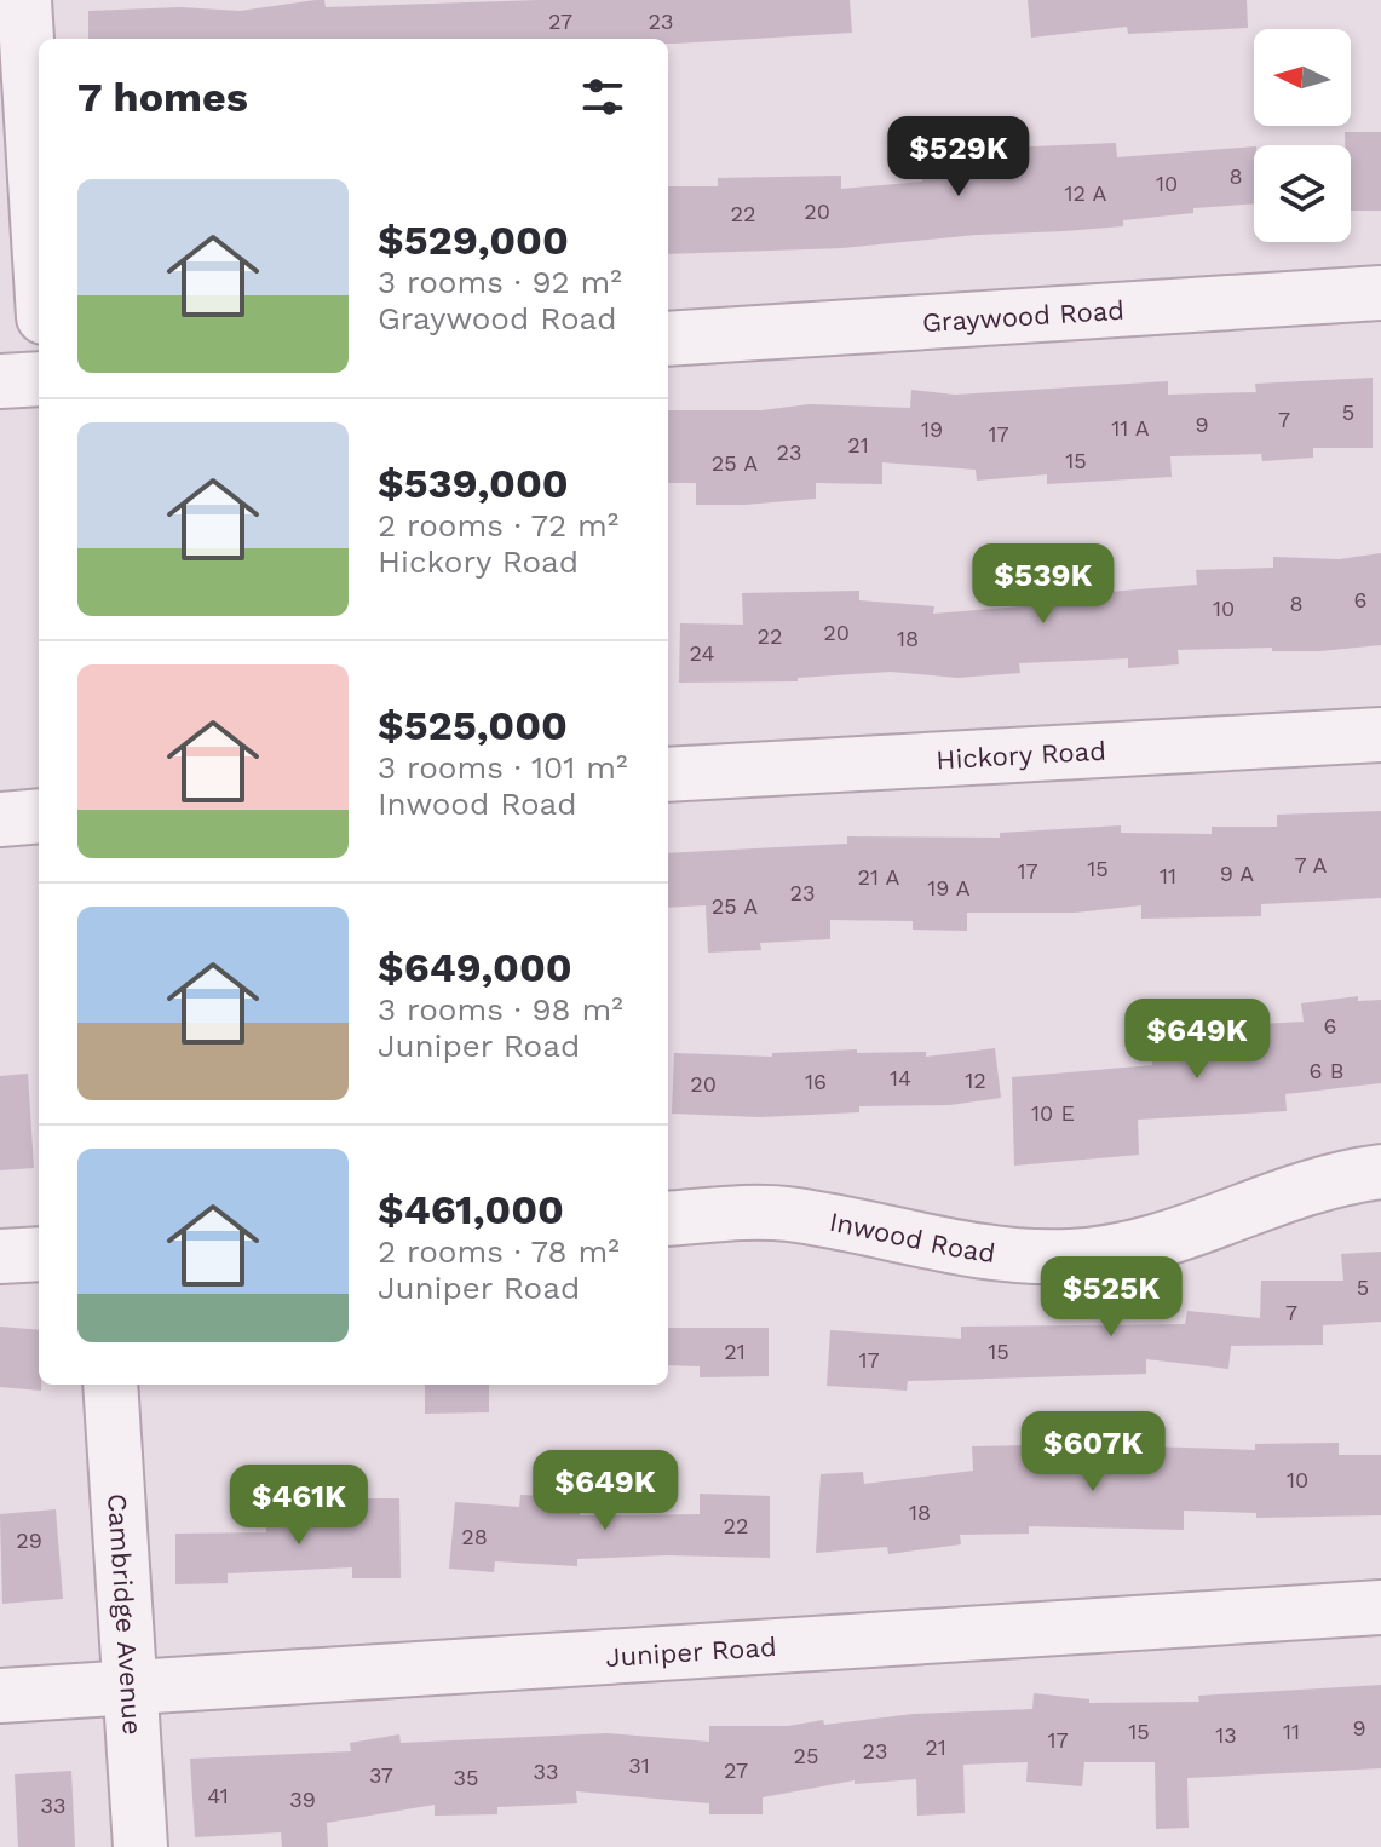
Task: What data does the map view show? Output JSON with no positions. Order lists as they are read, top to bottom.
{
  "streets": {
    "street": [
      "Graywood Road",
      "Hickory Road",
      "Inwood Road",
      "Cambridge Avenue",
      "Juniper Road"
    ]
  },
  "crossings": [
    ["Cambridge Avenue", "Juniper Road"]
  ],
  "house_numbers": [
    "27",
    "23",
    "8",
    "10",
    "12 A",
    "20",
    "22",
    "5",
    "7",
    "9",
    "11 A",
    "19",
    "17",
    "21",
    "23",
    "15",
    "25 A",
    "6",
    "8",
    "10",
    "20",
    "22",
    "18",
    "24",
    "7 A",
    "15",
    "17",
    "9 A",
    "11",
    "21 A",
    "19 A",
    "23",
    "25 A",
    "6",
    "6 B",
    "14",
    "12",
    "16",
    "20",
    "10 E",
    "5",
    "7",
    "21",
    "15",
    "17",
    "10",
    "18",
    "22",
    "28",
    "29",
    "9",
    "15",
    "11",
    "13",
    "17",
    "21",
    "23",
    "25",
    "31",
    "27",
    "33",
    "37",
    "35",
    "41",
    "39",
    "33"
  ],
  "north": "left",
  "page": {
    "heading": "7 homes",
    "price": [
      "$529K",
      "$539K",
      "$649K",
      "$525K",
      "$607K",
      "$649K",
      "$461K"
    ],
    "list": [
      {
        "name": "$529,000",
        "note": "3 rooms · 92 m² · Graywood Road"
      },
      {
        "name": "$539,000",
        "note": "2 rooms · 72 m² · Hickory Road"
      },
      {
        "name": "$525,000",
        "note": "3 rooms · 101 m² · Inwood Road"
      },
      {
        "name": "$649,000",
        "note": "3 rooms · 98 m² · Juniper Road"
      },
      {
        "name": "$461,000",
        "note": "2 rooms · 78 m² · Juniper Road"
      }
    ]
  }
}
